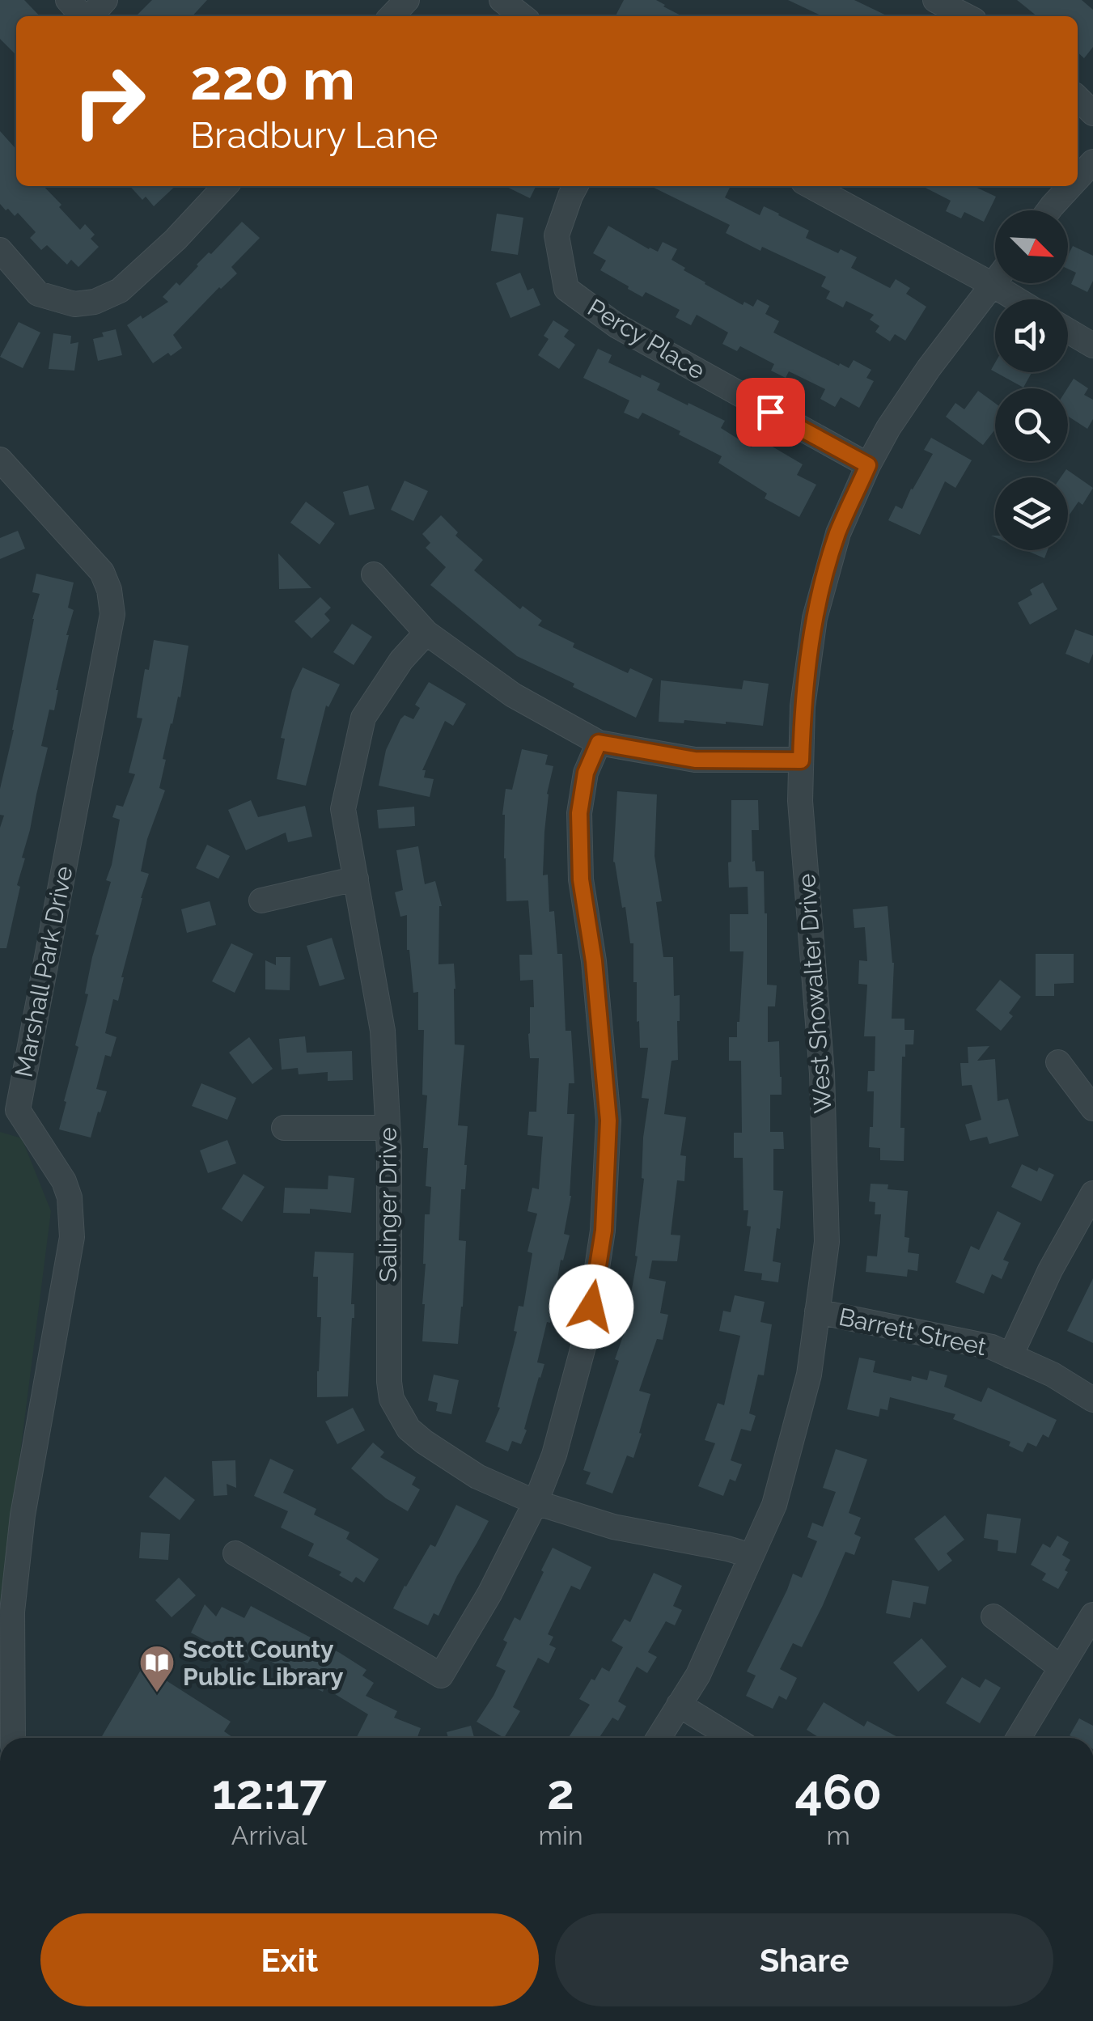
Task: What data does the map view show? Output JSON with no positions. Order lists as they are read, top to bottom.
{
  "streets": {
    "street": [
      "Percy Place",
      "Marshall Park Drive",
      "West Showalter Drive",
      "Salinger Drive",
      "Barrett Street"
    ]
  },
  "crossings": [
    ["Percy Place", "West Showalter Drive"],
    ["West Showalter Drive", "Salinger Drive"],
    ["West Showalter Drive", "Barrett Street"]
  ],
  "places": {
    "library": ["Scott County Public Library"]
  },
  "north": "bottom right",
  "page": {
    "turn": ["220 m", "Bradbury Lane"],
    "eta": [
      "12:17",
      "Arrival",
      "2",
      "min",
      "460",
      "m"
    ],
    "buttons": ["Exit", "Share"]
  }
}
